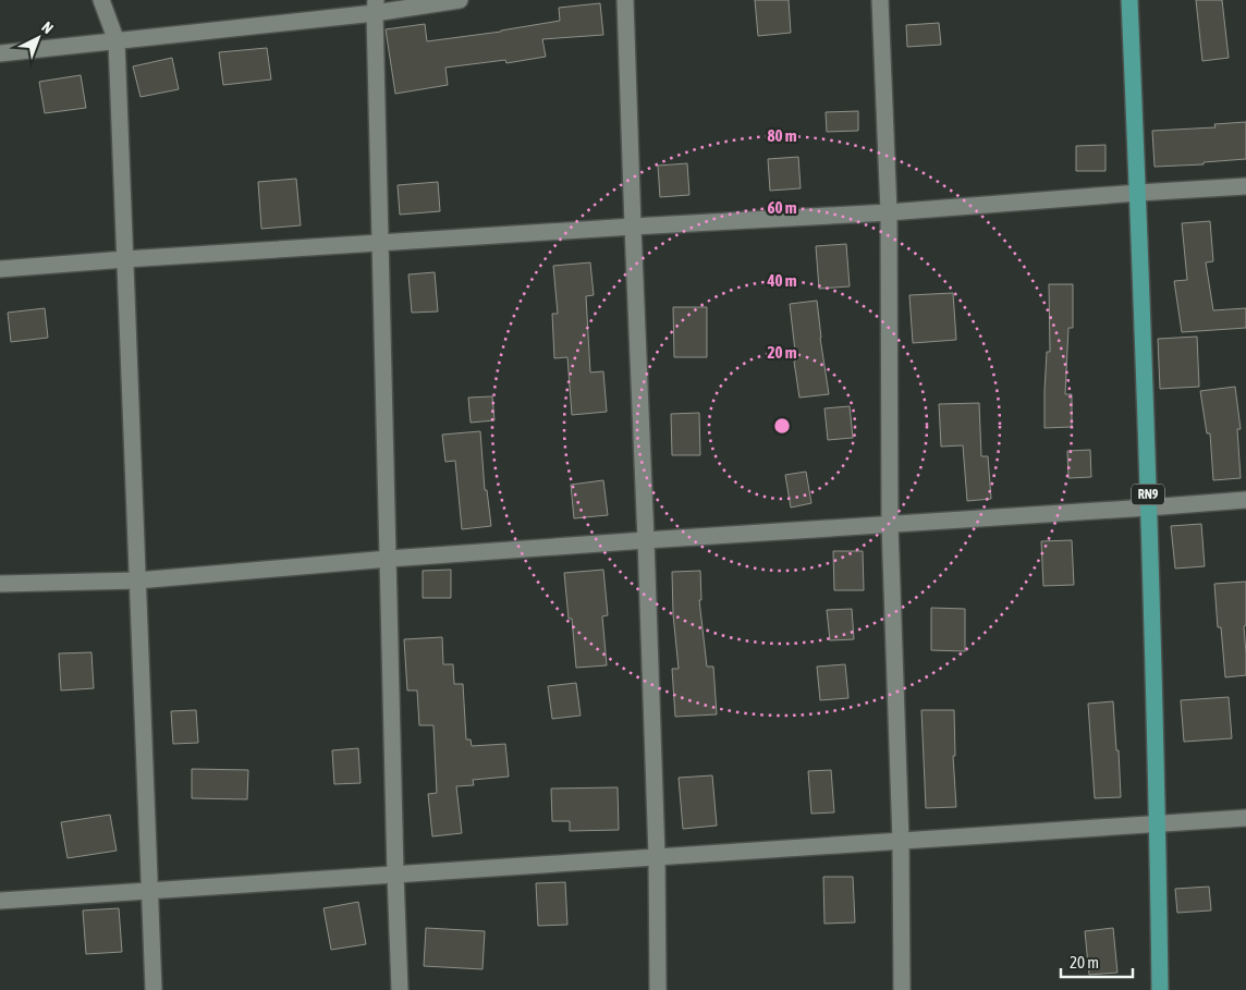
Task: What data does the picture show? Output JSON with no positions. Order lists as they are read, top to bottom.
{
  "streets": {
    "main road": ["RN9"]
  },
  "scale_bar": "20 m",
  "north": "top right",
  "rings": [
    "80 m",
    "60 m",
    "40 m",
    "20 m"
  ]
}
